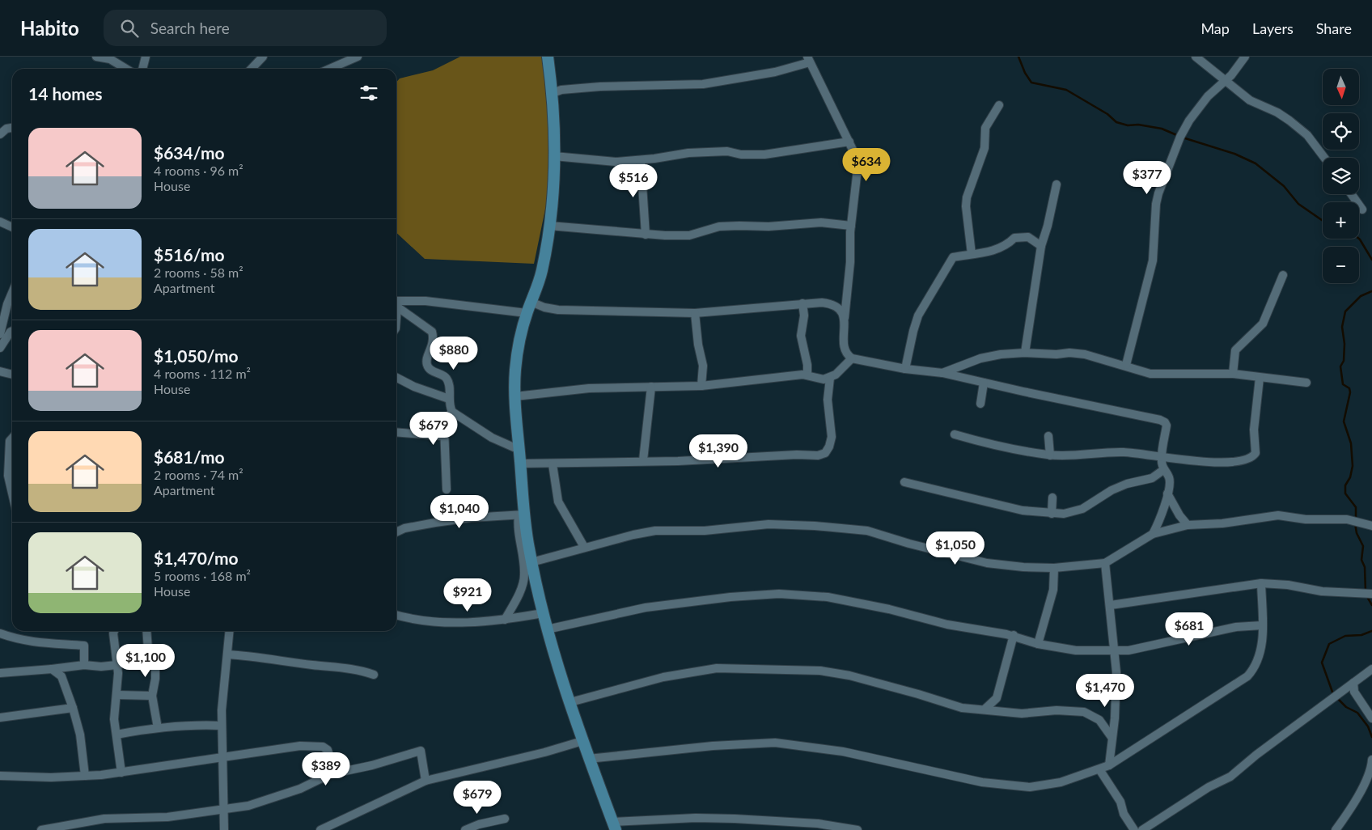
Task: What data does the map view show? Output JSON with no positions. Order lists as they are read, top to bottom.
{
  "north": "bottom",
  "page": {
    "header": "Habito",
    "search": "Search here",
    "nav": ["Map", "Layers", "Share"],
    "map_buttons": ["+", "−"],
    "heading": "14 homes",
    "list": [
      {
        "name": "$634/mo",
        "note": "4 rooms · 96 m² · House"
      },
      {
        "name": "$516/mo",
        "note": "2 rooms · 58 m² · Apartment"
      },
      {
        "name": "$1,050/mo",
        "note": "4 rooms · 112 m² · House"
      },
      {
        "name": "$681/mo",
        "note": "2 rooms · 74 m² · Apartment"
      },
      {
        "name": "$1,470/mo",
        "note": "5 rooms · 168 m² · House"
      }
    ],
    "price": [
      "$634",
      "$377",
      "$516",
      "$880",
      "$679",
      "$1,390",
      "$1,040",
      "$1,050",
      "$921",
      "$681",
      "$1,100",
      "$1,470",
      "$389",
      "$679"
    ]
  }
}
